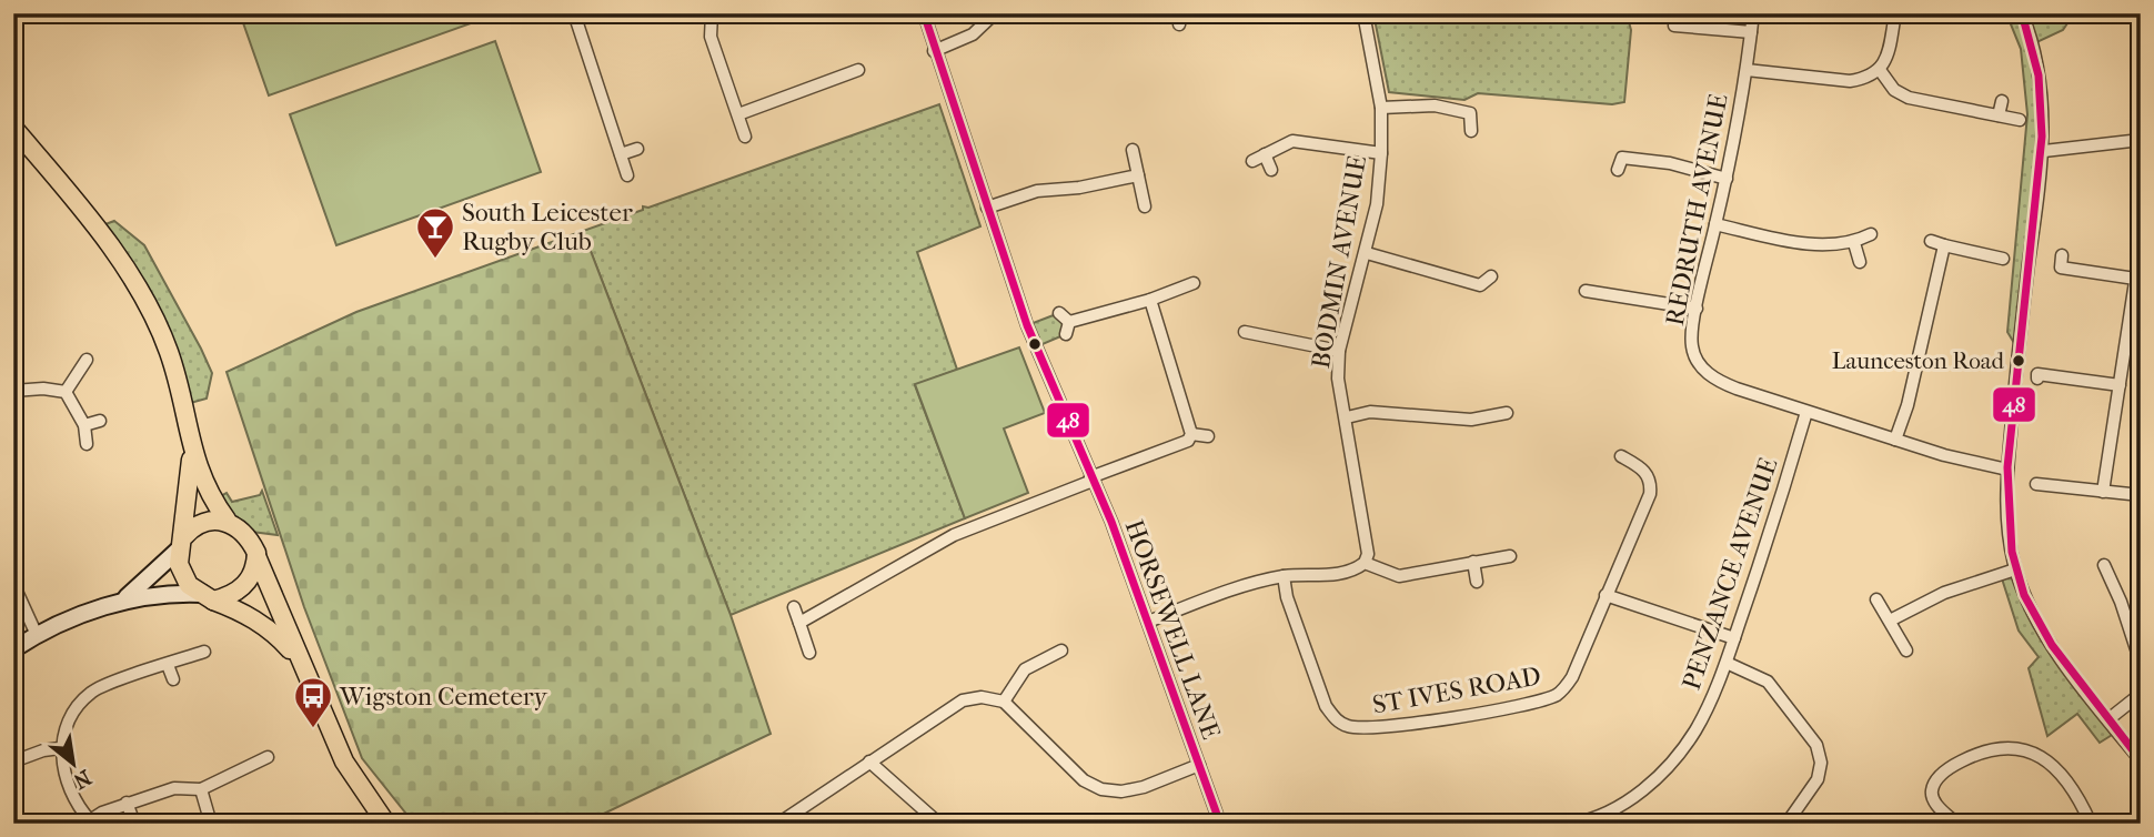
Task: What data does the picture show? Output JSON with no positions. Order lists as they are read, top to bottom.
{
  "streets": {
    "street": [
      "REDRUTH AVENUE",
      "BODMIN AVENUE",
      "PENZANCE AVENUE",
      "HORSEWELL LANE",
      "ST IVES ROAD"
    ]
  },
  "crossings": [
    ["REDRUTH AVENUE", "PENZANCE AVENUE"]
  ],
  "places": {
    "bar": ["South Leicester Rugby Club"],
    "other": ["Launceston Road"],
    "bus stop": ["Wigston Cemetery"]
  },
  "lines": ["transit line 48"],
  "north": "bottom right"
}
